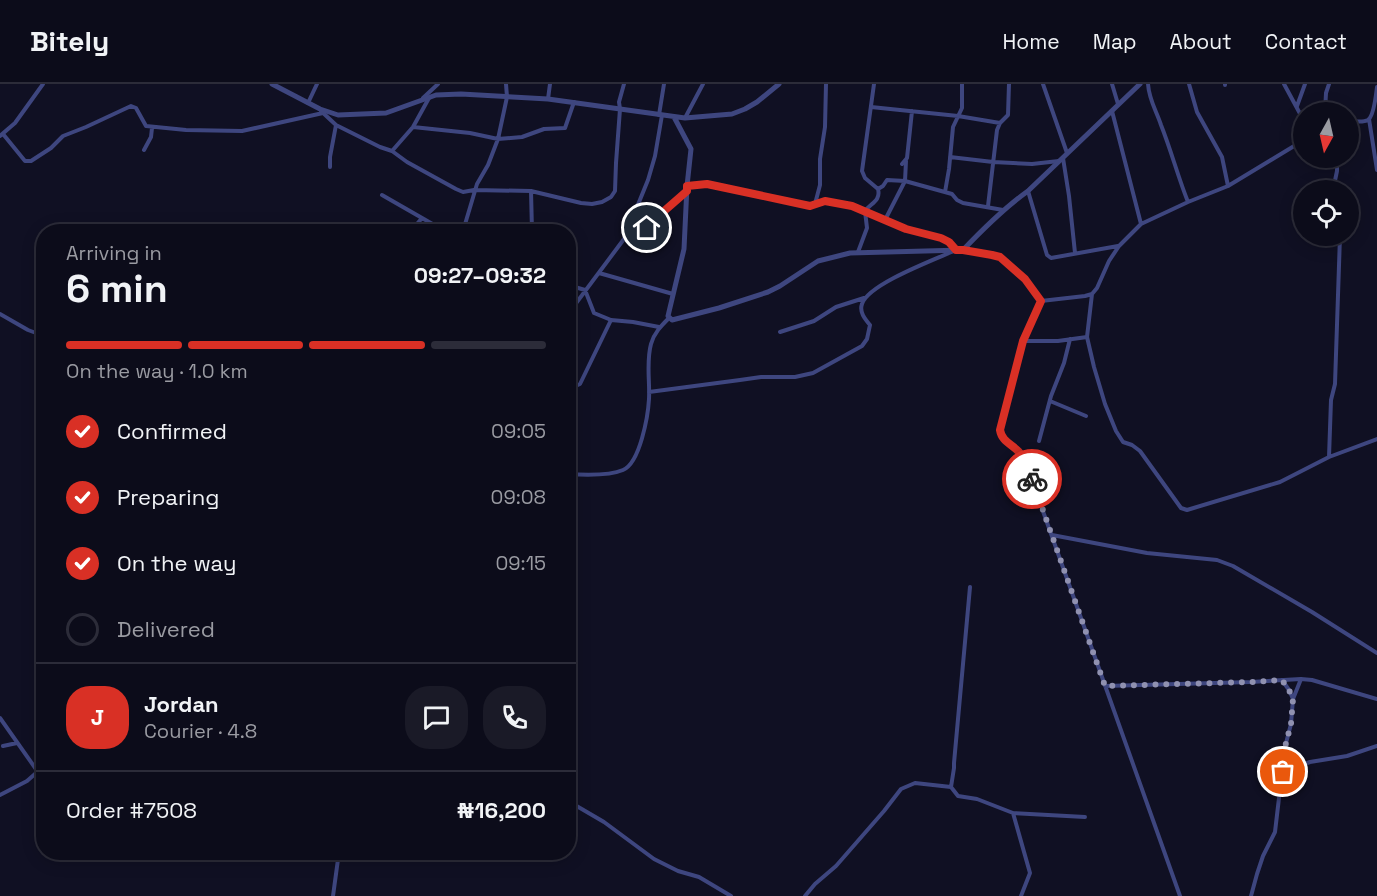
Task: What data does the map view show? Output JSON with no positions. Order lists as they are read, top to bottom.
{
  "north": "bottom",
  "page": {
    "header": "Bitely",
    "nav": [
      "Home",
      "Map",
      "About",
      "Contact"
    ],
    "heading": ["6 min", "Arriving in", "09:27–09:32"],
    "panel": [
      "Jordan",
      "Courier · 4.8",
      "Order #7508",
      "₦16,200"
    ],
    "bar": "On the way · 1.0 km",
    "list": [
      ["Confirmed", "09:05"],
      ["Preparing", "09:08"],
      ["On the way", "09:15"],
      "Delivered"
    ],
    "round": "J"
  }
}
